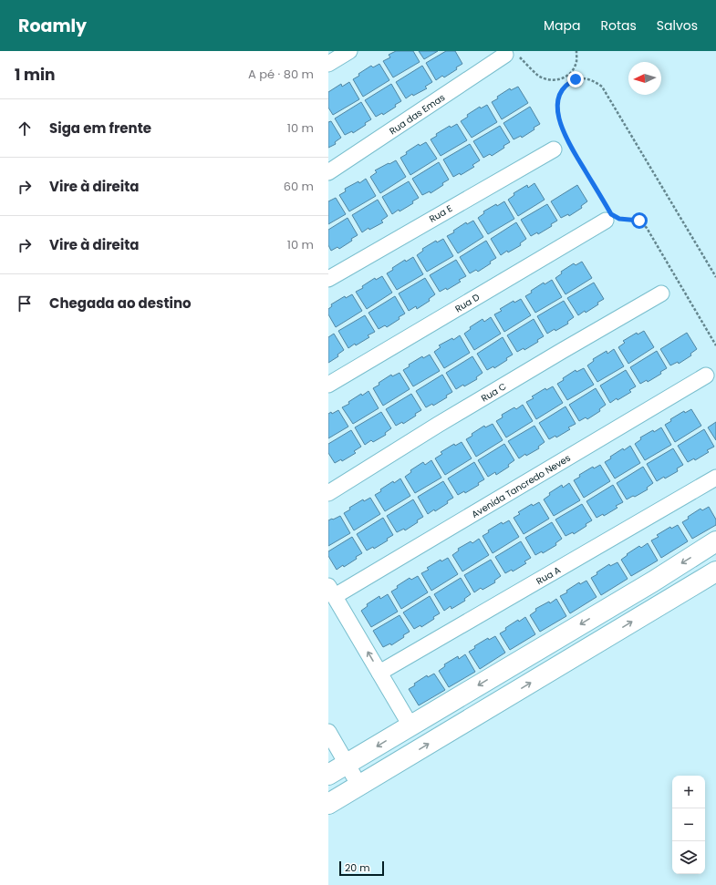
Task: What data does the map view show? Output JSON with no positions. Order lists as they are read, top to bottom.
{
  "streets": {
    "street": [
      "Rua das Emas",
      "Rua E",
      "Rua D",
      "Rua C",
      "Avenida Tancredo Neves",
      "Rua A"
    ]
  },
  "scale_bar": "20 m",
  "north": "left",
  "page": {
    "header": "Roamly",
    "nav": ["Mapa", "Rotas", "Salvos"],
    "heading": ["1 min", "A pé · 80 m"],
    "list": [
      ["Siga em frente", "10 m"],
      ["Vire à direita", "60 m"],
      ["Vire à direita", "10 m"],
      "Chegada ao destino"
    ],
    "map_buttons": ["+", "−"],
    "scale": "20 m"
  }
}
